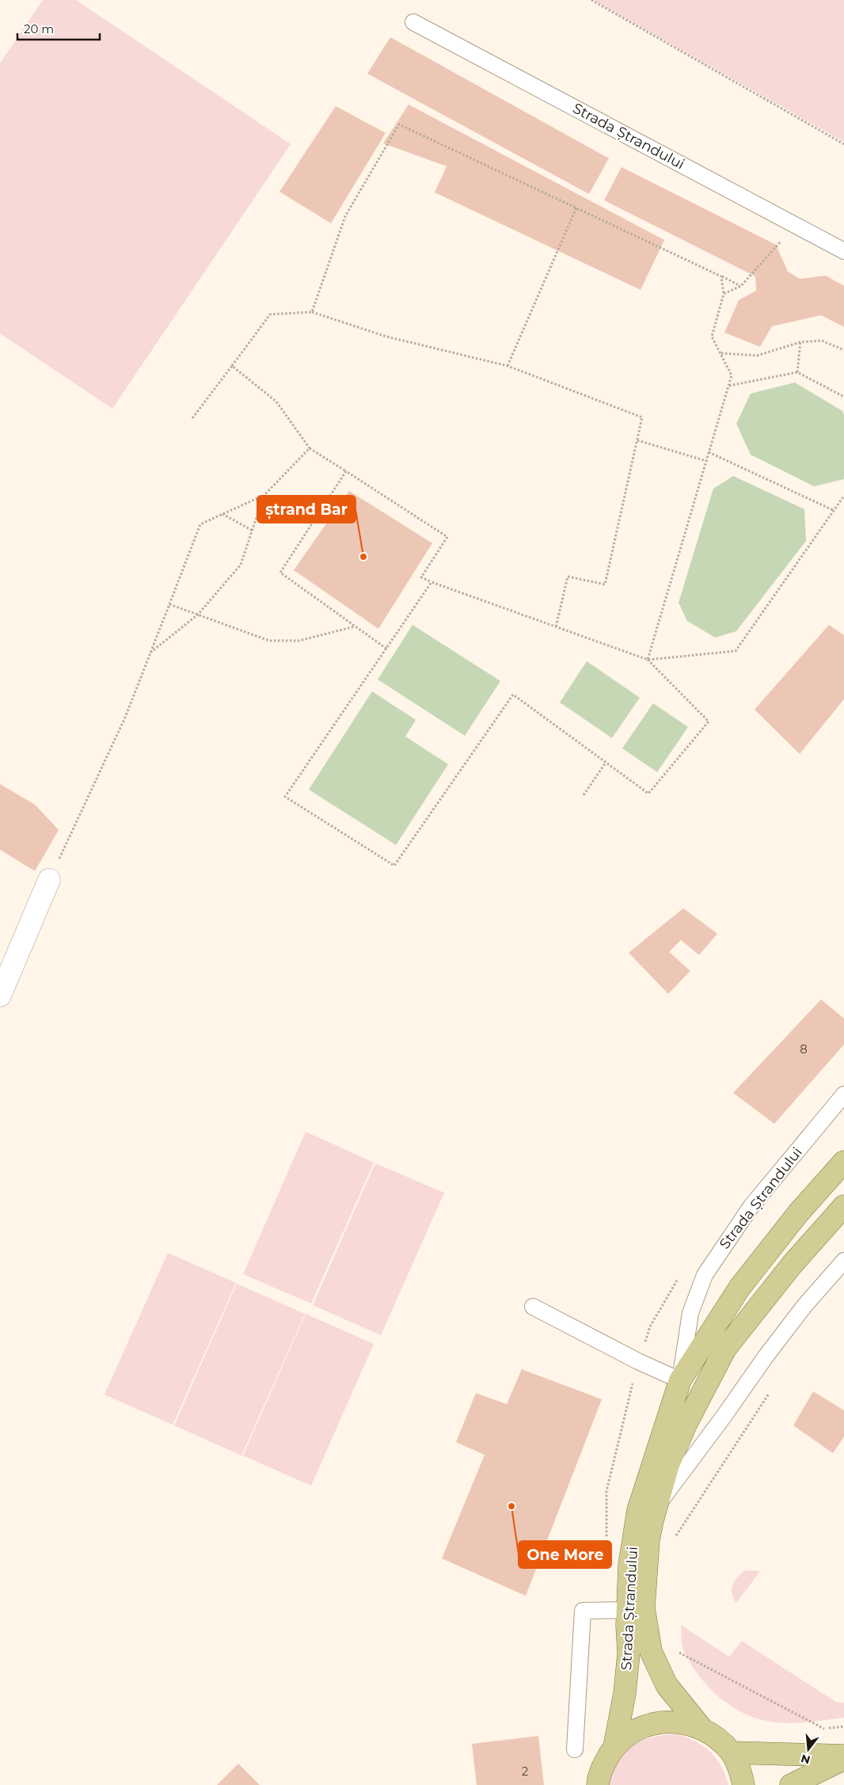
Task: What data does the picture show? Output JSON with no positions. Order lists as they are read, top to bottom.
{
  "streets": {
    "main road": ["Strada Ștrandului"]
  },
  "places": ["ștrand Bar", "One More"],
  "house_numbers": ["8", "2"],
  "scale_bar": "20 m",
  "north": "bottom"
}
